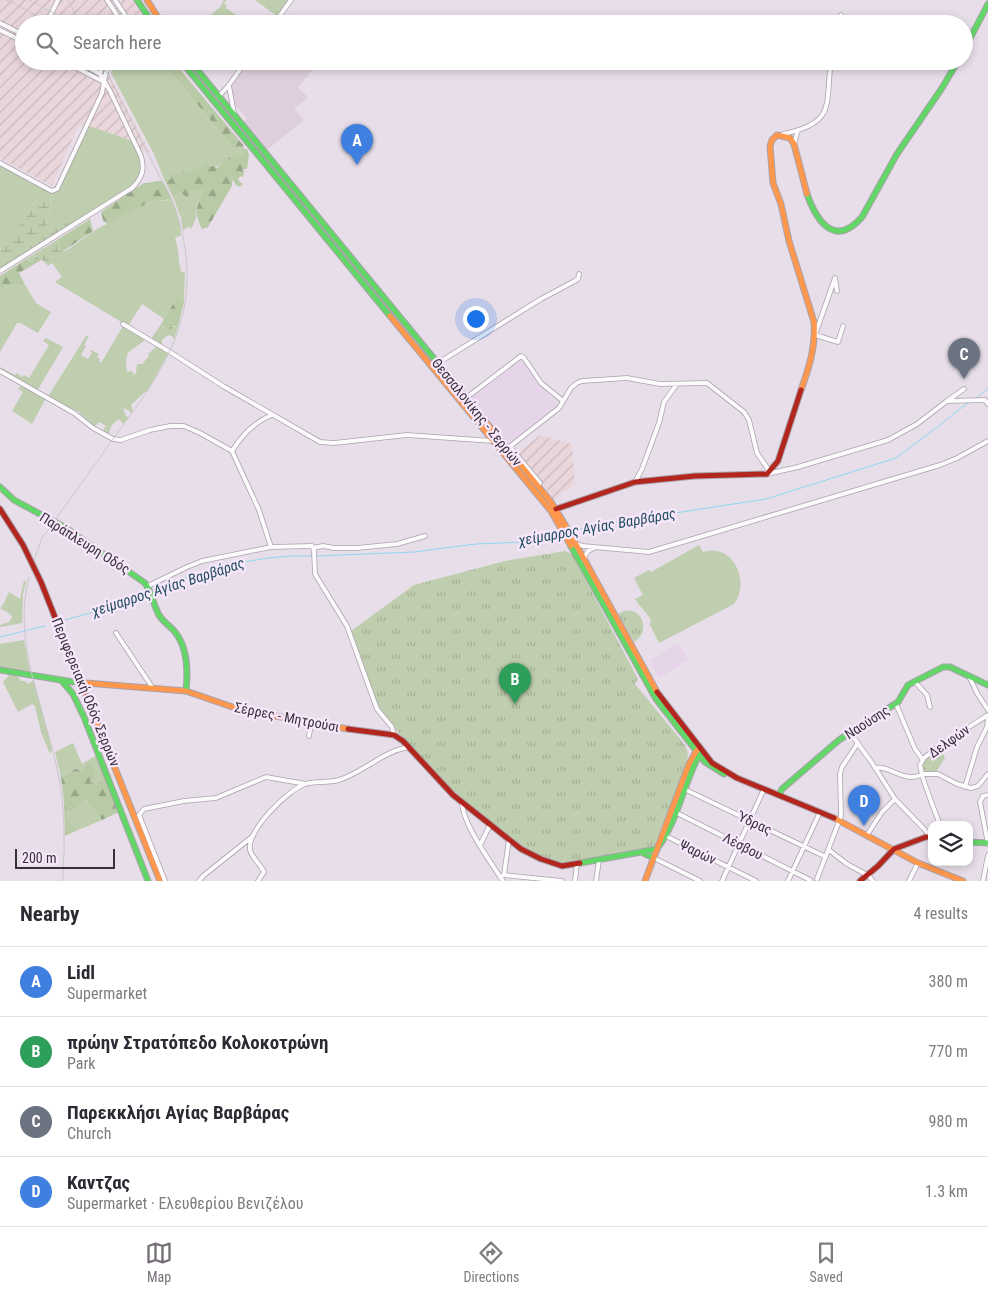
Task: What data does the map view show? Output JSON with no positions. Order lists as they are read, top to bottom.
{
  "streets": {
    "main road": [
      "Θεσσαλονίκης - Σερρών",
      "Παράπλευρη Οδός",
      "Περιφερειακή Οδός Σερρών",
      "Σέρρες - Μητρούσι",
      "Ναούσης"
    ],
    "street": [
      "Δελφών",
      "Ύδρας",
      "Λέσβου",
      "Ψαρών"
    ]
  },
  "water": ["χείμαρρος Αγίας Βαρβάρας"],
  "scale_bar": "200 m",
  "page": {
    "search": "Search here",
    "pins": [
      "A",
      "C",
      "B",
      "D"
    ],
    "scale": "200 m",
    "heading": ["Nearby", "4 results"],
    "list": [
      {
        "mark": "A",
        "name": "Lidl",
        "note": "Supermarket",
        "value": "380 m"
      },
      {
        "mark": "B",
        "name": "πρώην Στρατόπεδο Κολοκοτρώνη",
        "note": "Park",
        "value": "770 m"
      },
      {
        "mark": "C",
        "name": "Παρεκκλήσι Αγίας Βαρβάρας",
        "note": "Church",
        "value": "980 m"
      },
      {
        "mark": "D",
        "name": "Καντζας",
        "note": "Supermarket · Ελευθερίου Βενιζέλου",
        "value": "1.3 km"
      }
    ],
    "nav": ["Map", "Directions", "Saved"]
  }
}
